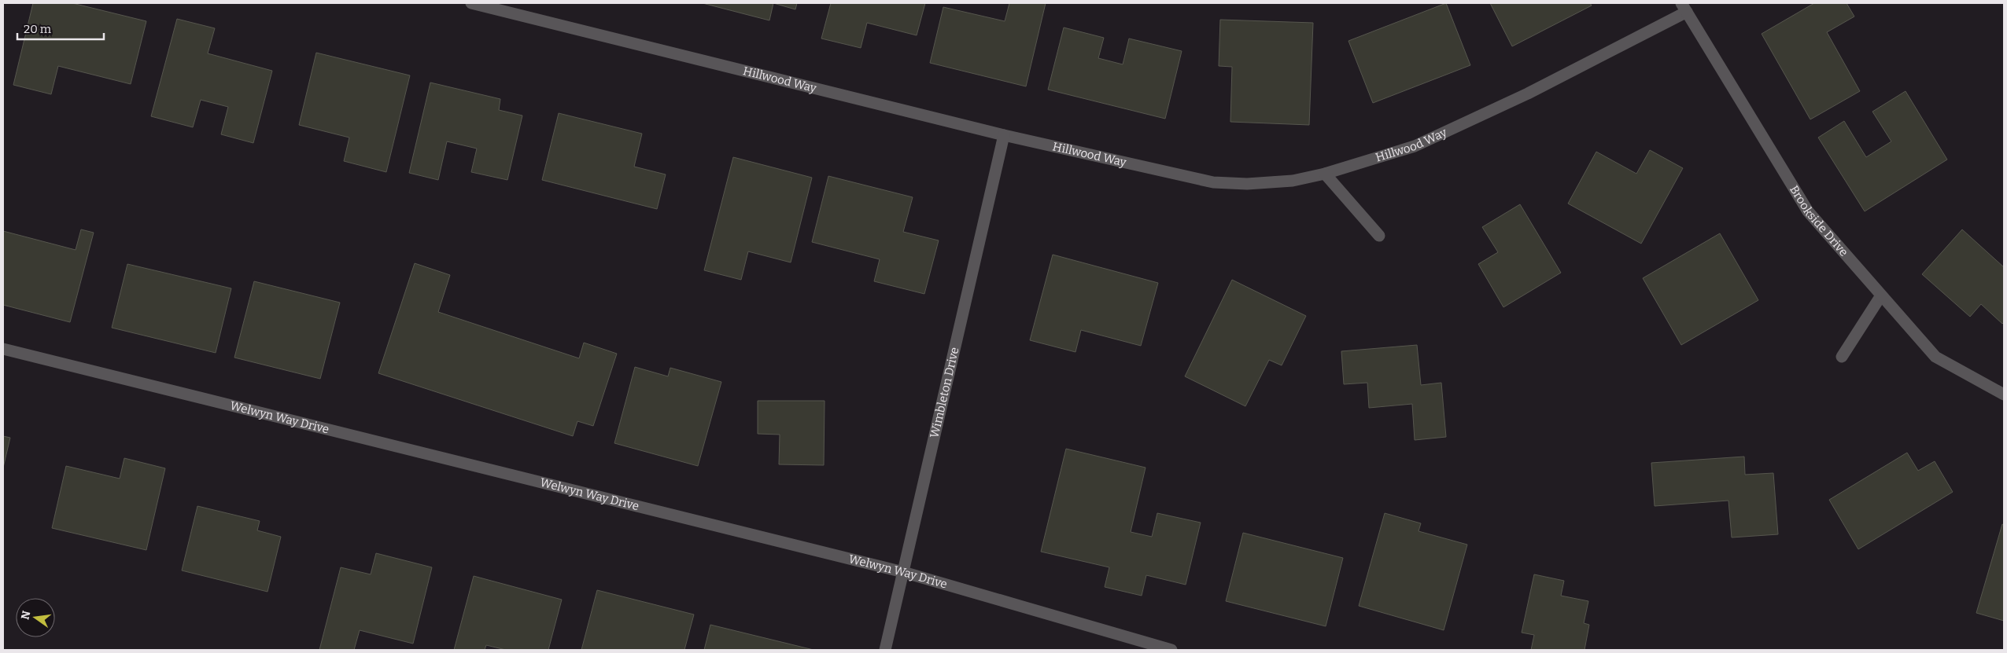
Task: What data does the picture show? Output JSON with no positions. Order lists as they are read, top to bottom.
{
  "streets": {
    "street": [
      "Hillwood Way",
      "Brookside Drive",
      "Wimbleton Drive",
      "Welwyn Way Drive"
    ]
  },
  "crossings": [
    ["Hillwood Way", "Brookside Drive"],
    ["Hillwood Way", "Wimbleton Drive"],
    ["Wimbleton Drive", "Welwyn Way Drive"]
  ],
  "scale_bar": "20 m",
  "north": "left"
}
